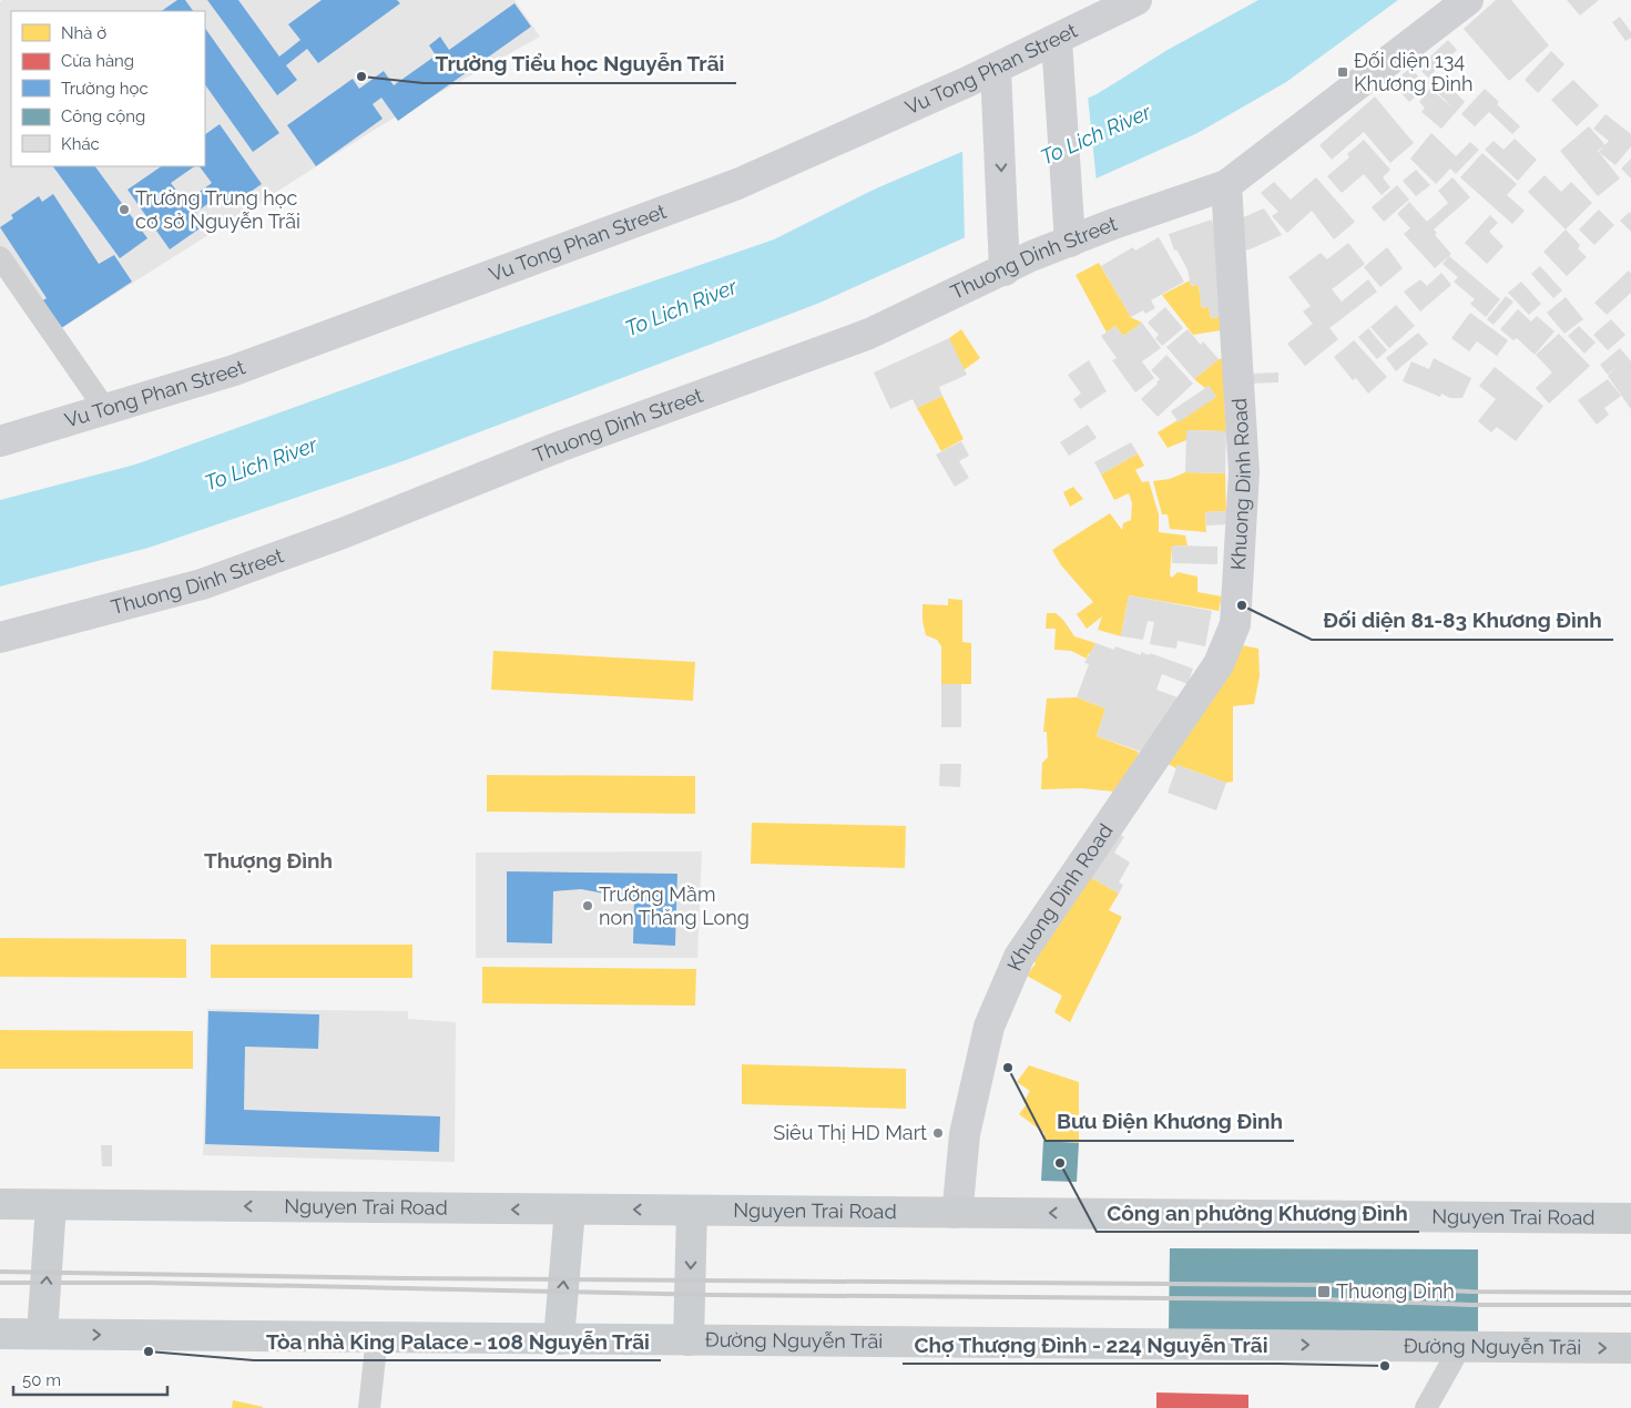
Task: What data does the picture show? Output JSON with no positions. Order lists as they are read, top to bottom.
{
  "streets": {
    "main road": [
      "Vu Tong Phan Street",
      "Thuong Dinh Street",
      "Khuong Dinh Road",
      "Nguyen Trai Road",
      "Đường Nguyễn Trãi"
    ]
  },
  "crossings": [
    ["Thuong Dinh Street", "Khuong Dinh Road"],
    ["Khuong Dinh Road", "Nguyen Trai Road"]
  ],
  "one_way": ["Đường Nguyễn Trãi"],
  "districts": ["Thượng Đình"],
  "water": ["To Lich River"],
  "places": {
    "transit": ["Đối diện 134 Khương Đình", "Thuong Dinh"],
    "other": [
      "Trường Tiểu học Nguyễn Trãi",
      "Trường Trung học cơ sở Nguyễn Trãi",
      "Đối diện 81-83 Khương Đình",
      "Trường Mầm non Thăng Long",
      "Bưu Điện Khương Đình",
      "Siêu Thị HD Mart",
      "Công an phường Khương Đình",
      "Tòa nhà King Palace - 108 Nguyễn Trãi",
      "Chợ Thượng Đình - 224 Nguyễn Trãi"
    ]
  },
  "legend": [
    "Nhà ở",
    "Cửa hàng",
    "Trường học",
    "Công cộng",
    "Khác"
  ],
  "scale_bar": "50 m"
}
